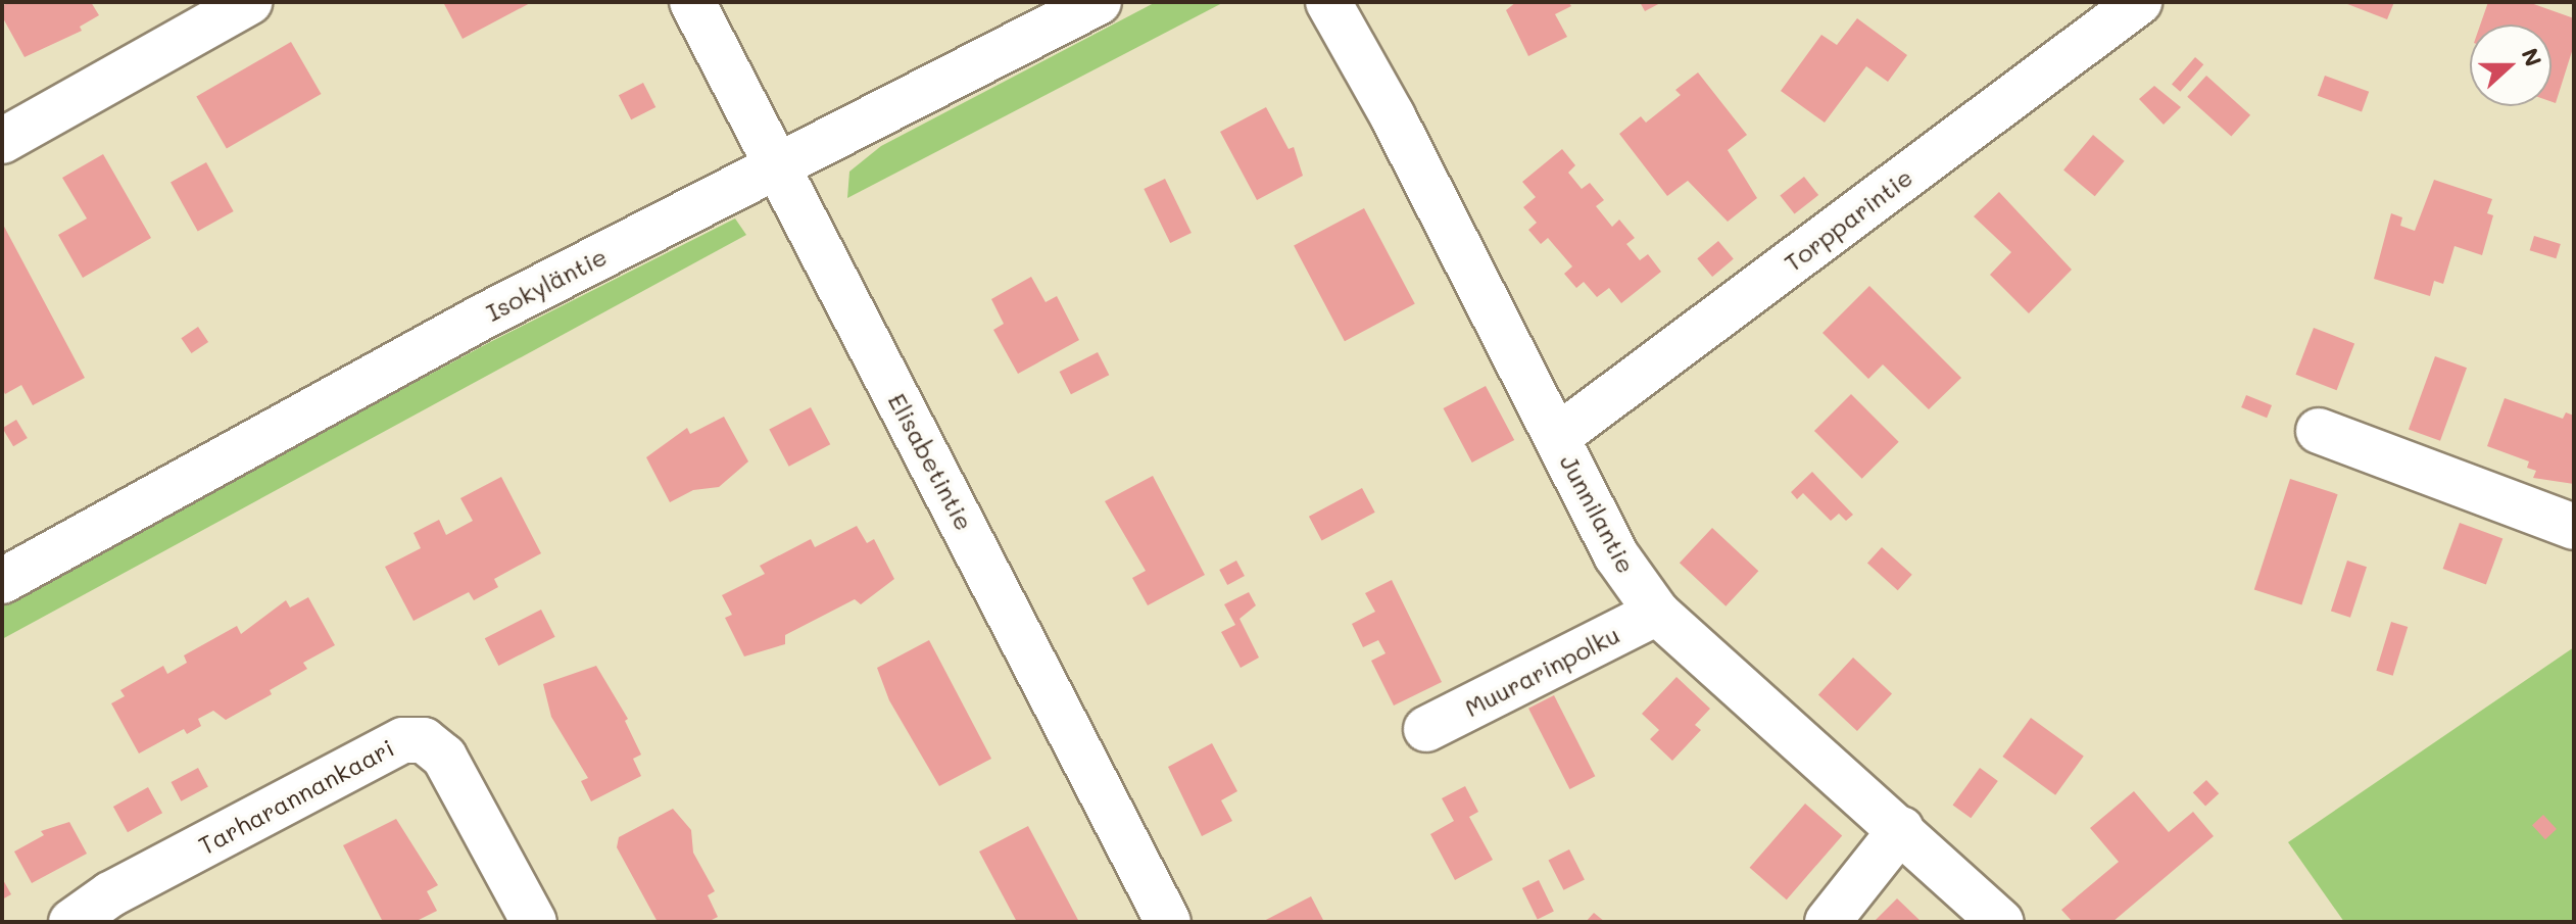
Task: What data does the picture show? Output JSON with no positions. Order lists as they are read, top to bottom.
{
  "streets": {
    "street": [
      "Torpparintie",
      "Isokyläntie",
      "Elisabetintie",
      "Junnilantie",
      "Muurarinpolku",
      "Tarharannankaari"
    ]
  },
  "crossings": [
    ["Torpparintie", "Junnilantie"],
    ["Isokyläntie", "Elisabetintie"],
    ["Junnilantie", "Muurarinpolku"]
  ],
  "north": "right"
}
